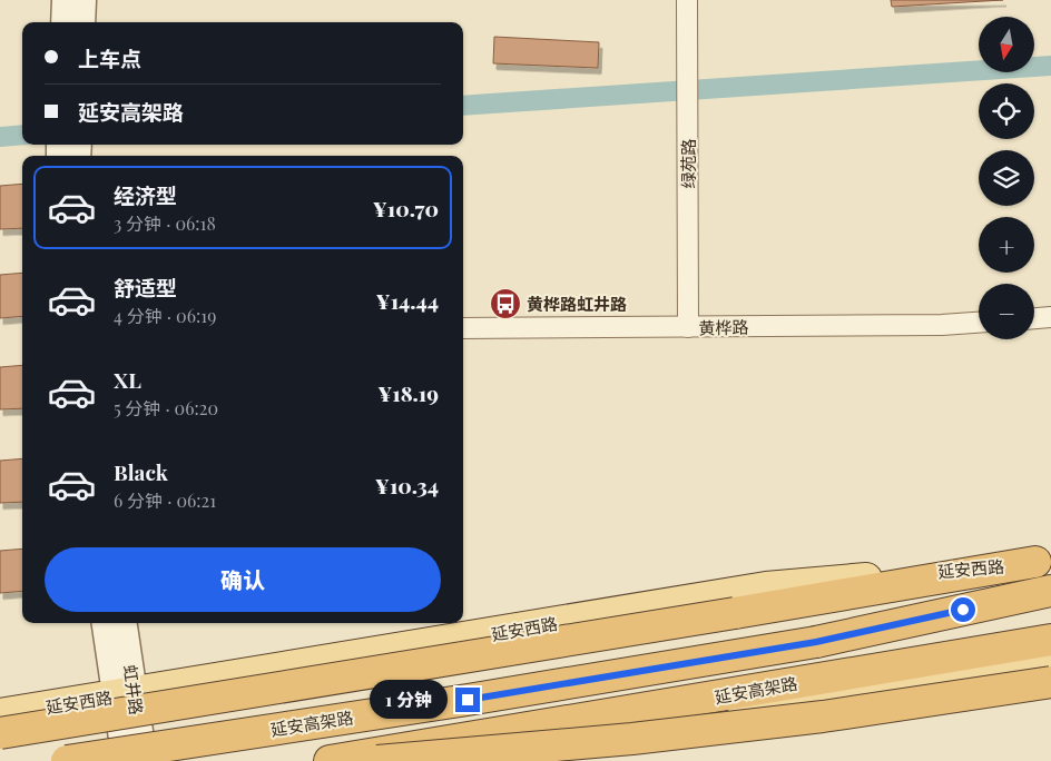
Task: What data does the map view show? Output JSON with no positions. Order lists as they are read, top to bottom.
{
  "streets": {
    "highway": ["延安高架路"],
    "main road": ["延安西路"],
    "street": ["绿苑路", "黄桦路", "虹井路"]
  },
  "crossings": [
    ["绿苑路", "黄桦路"],
    ["延安西路", "虹井路"]
  ],
  "places": {
    "bus stop": ["黄桦路虹井路"]
  },
  "north": "bottom",
  "page": {
    "map_buttons": ["+", "−"],
    "banner": ["上车点", "延安高架路"],
    "list": [
      {
        "name": "经济型",
        "note": "3 分钟 · 06:18",
        "value": "¥10.70"
      },
      {
        "name": "舒适型",
        "note": "4 分钟 · 06:19",
        "value": "¥14.44"
      },
      {
        "name": "XL",
        "note": "5 分钟 · 06:20",
        "value": "¥18.19"
      },
      {
        "name": "Black",
        "note": "6 分钟 · 06:21",
        "value": "¥10.34"
      }
    ],
    "buttons": "确认",
    "bubble": "1 分钟"
  }
}
